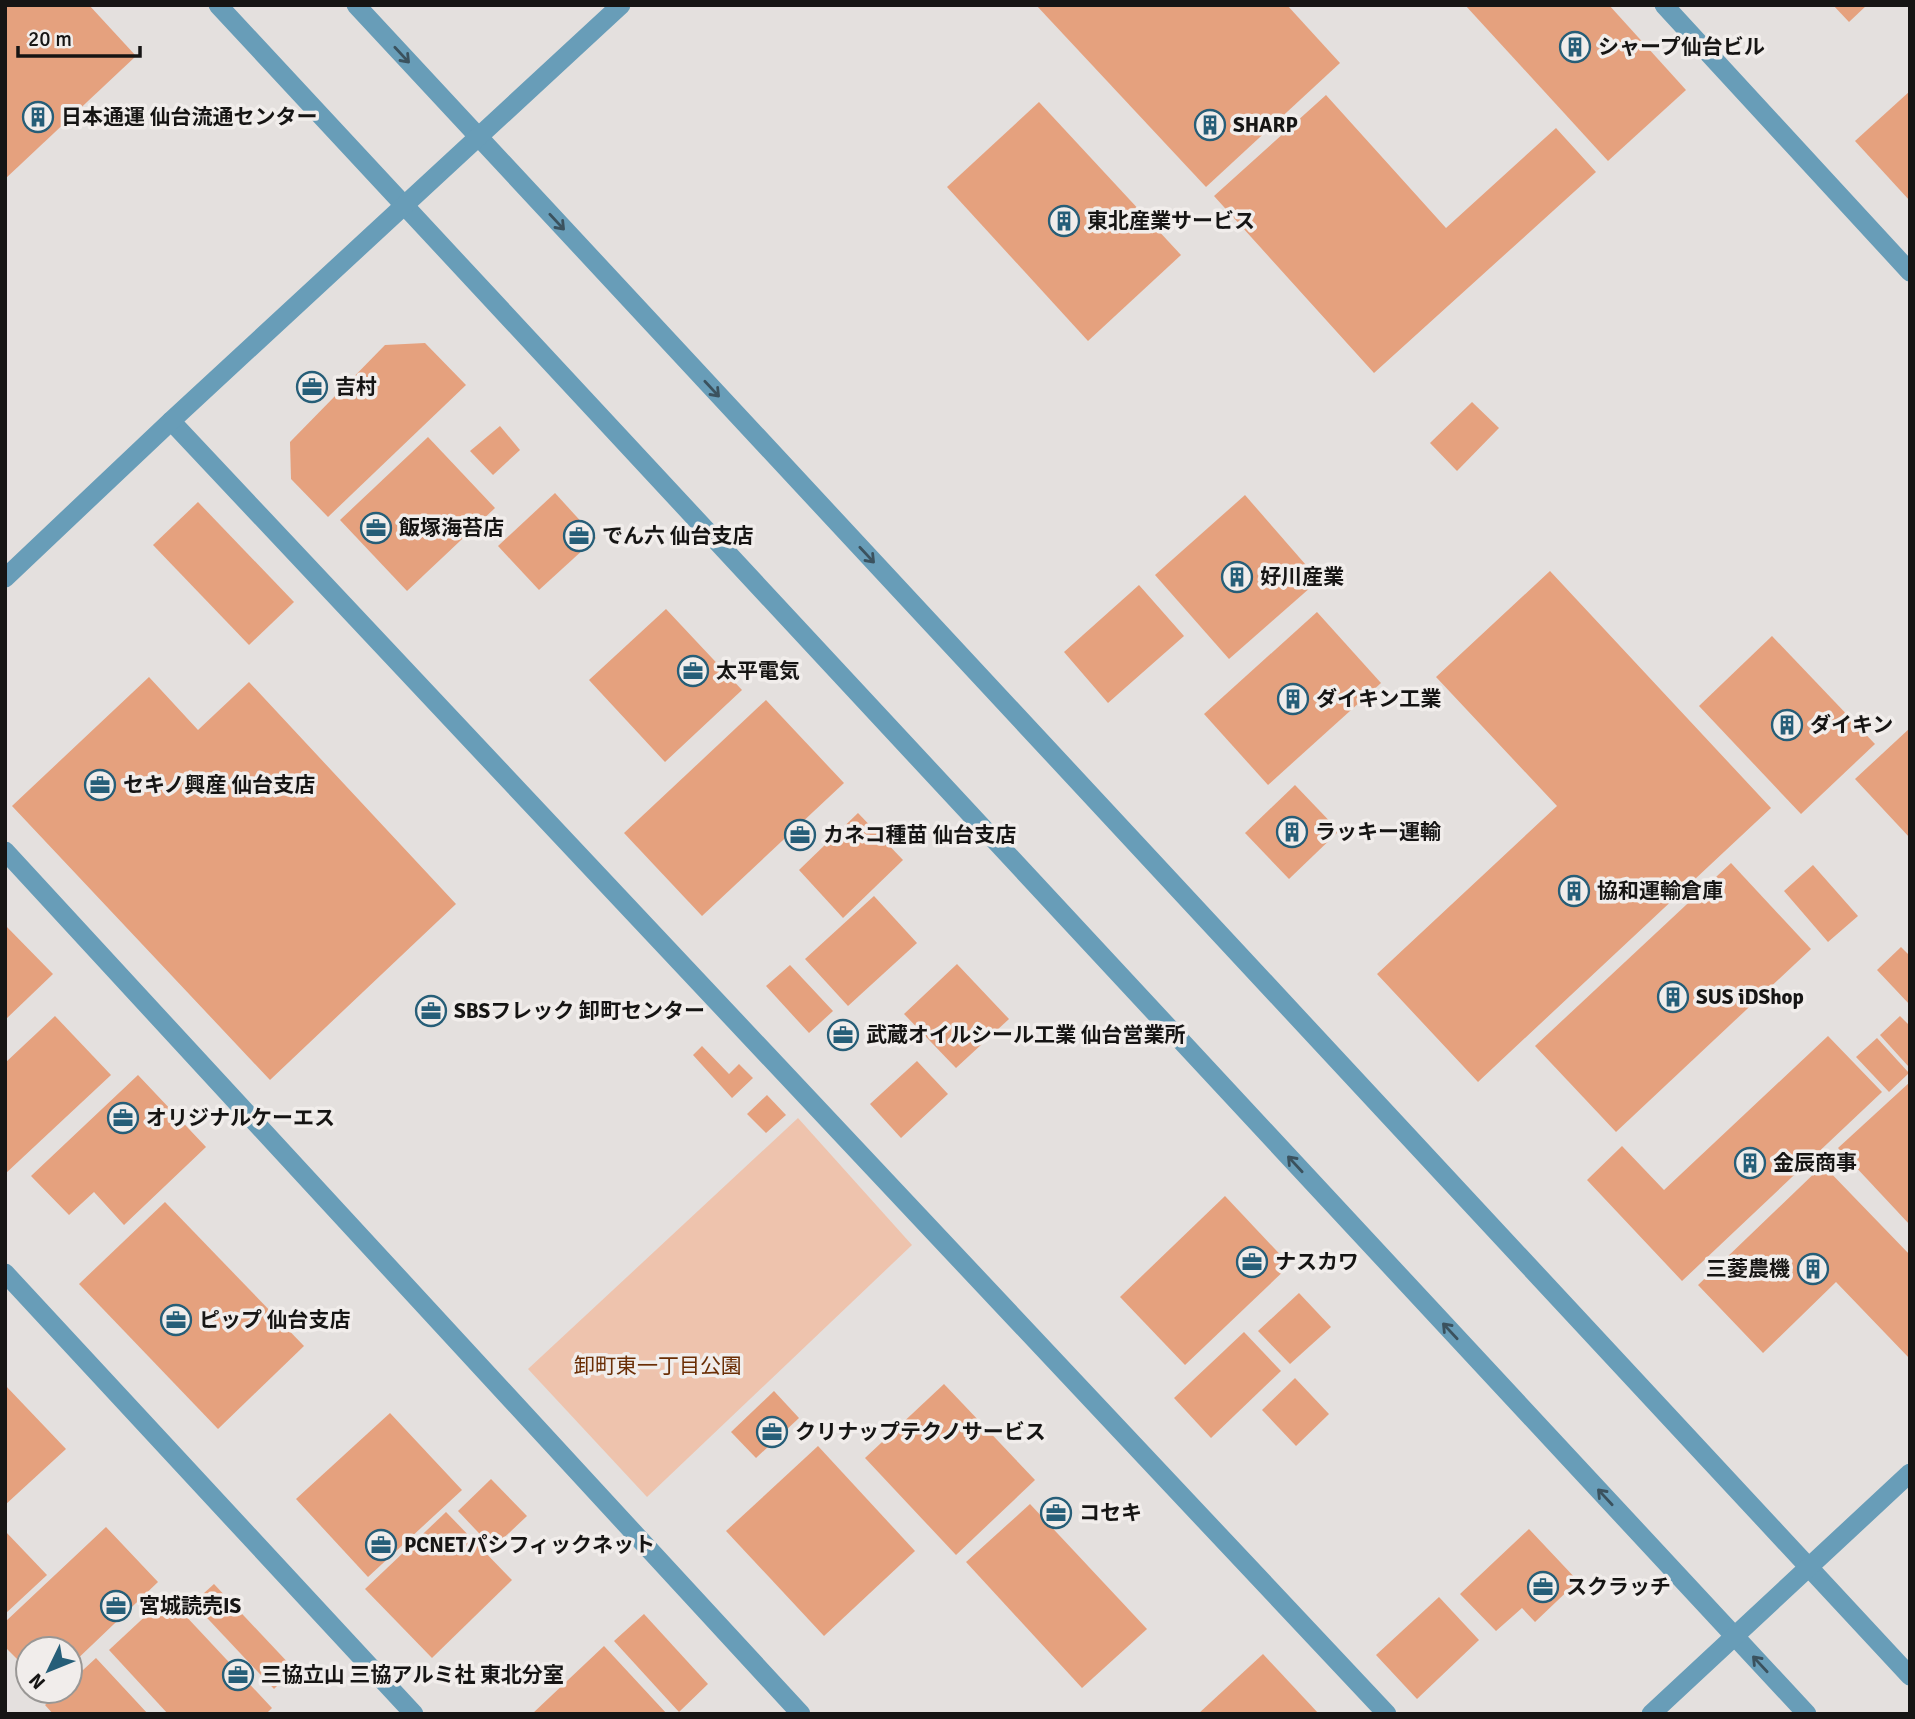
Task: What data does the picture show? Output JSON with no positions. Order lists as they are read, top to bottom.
{
  "parks": ["卸町東一丁目公園"],
  "places": {
    "building": [
      "シャープ仙台ビル",
      "日本通運 仙台流通センター",
      "SHARP",
      "東北産業サービス",
      "好川産業",
      "ダイキン工業",
      "ダイキン",
      "ラッキー運輸",
      "協和運輸倉庫",
      "SUS iDShop",
      "金辰商事",
      "三菱農機"
    ],
    "office": [
      "吉村",
      "飯塚海苔店",
      "でん六 仙台支店",
      "太平電気",
      "セキノ興産 仙台支店",
      "カネコ種苗 仙台支店",
      "SBSフレック 卸町センター",
      "武蔵オイルシール工業 仙台営業所",
      "オリジナルケーエス",
      "ナスカワ",
      "ピップ 仙台支店",
      "クリナップテクノサービス",
      "コセキ",
      "PCNETパシフィックネット",
      "スクラッチ",
      "宮城読売IS",
      "三協立山 三協アルミ社 東北分室"
    ]
  },
  "scale_bar": "20 m",
  "north": "bottom left"
}
